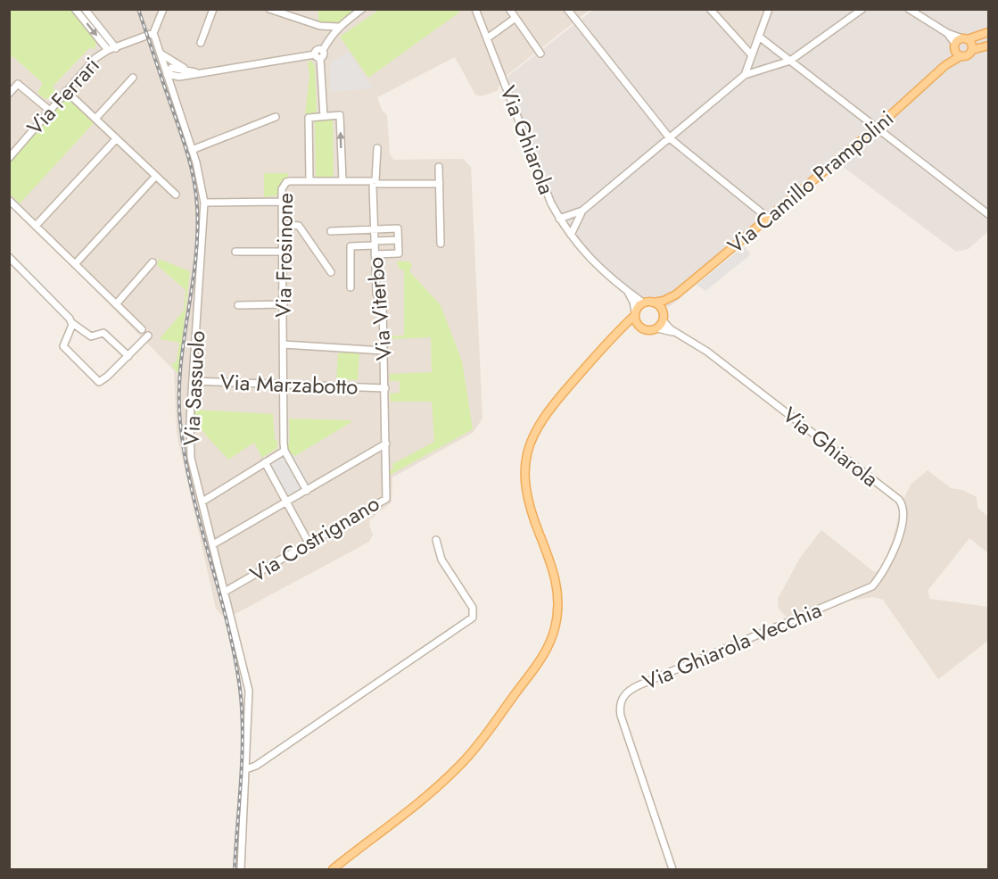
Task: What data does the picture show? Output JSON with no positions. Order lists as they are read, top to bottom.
{
  "streets": {
    "main road": ["Via Camillo Prampolini"],
    "street": [
      "Via Ferrari",
      "Via Ghiarola",
      "Via Frosinone",
      "Via Viterbo",
      "Via Marzabotto",
      "Via Sassuolo",
      "Via Costrignano",
      "Via Ghiarola Vecchia"
    ]
  },
  "crossings": [
    ["Via Ferrari", "Via Sassuolo"],
    ["Via Ghiarola", "Via Camillo Prampolini"],
    ["Via Ghiarola", "Via Ghiarola Vecchia"],
    ["Via Frosinone", "Via Viterbo"],
    ["Via Frosinone", "Via Marzabotto"],
    ["Via Viterbo", "Via Marzabotto"],
    ["Via Viterbo", "Via Costrignano"],
    ["Via Marzabotto", "Via Sassuolo"],
    ["Via Sassuolo", "Via Costrignano"]
  ]
}
